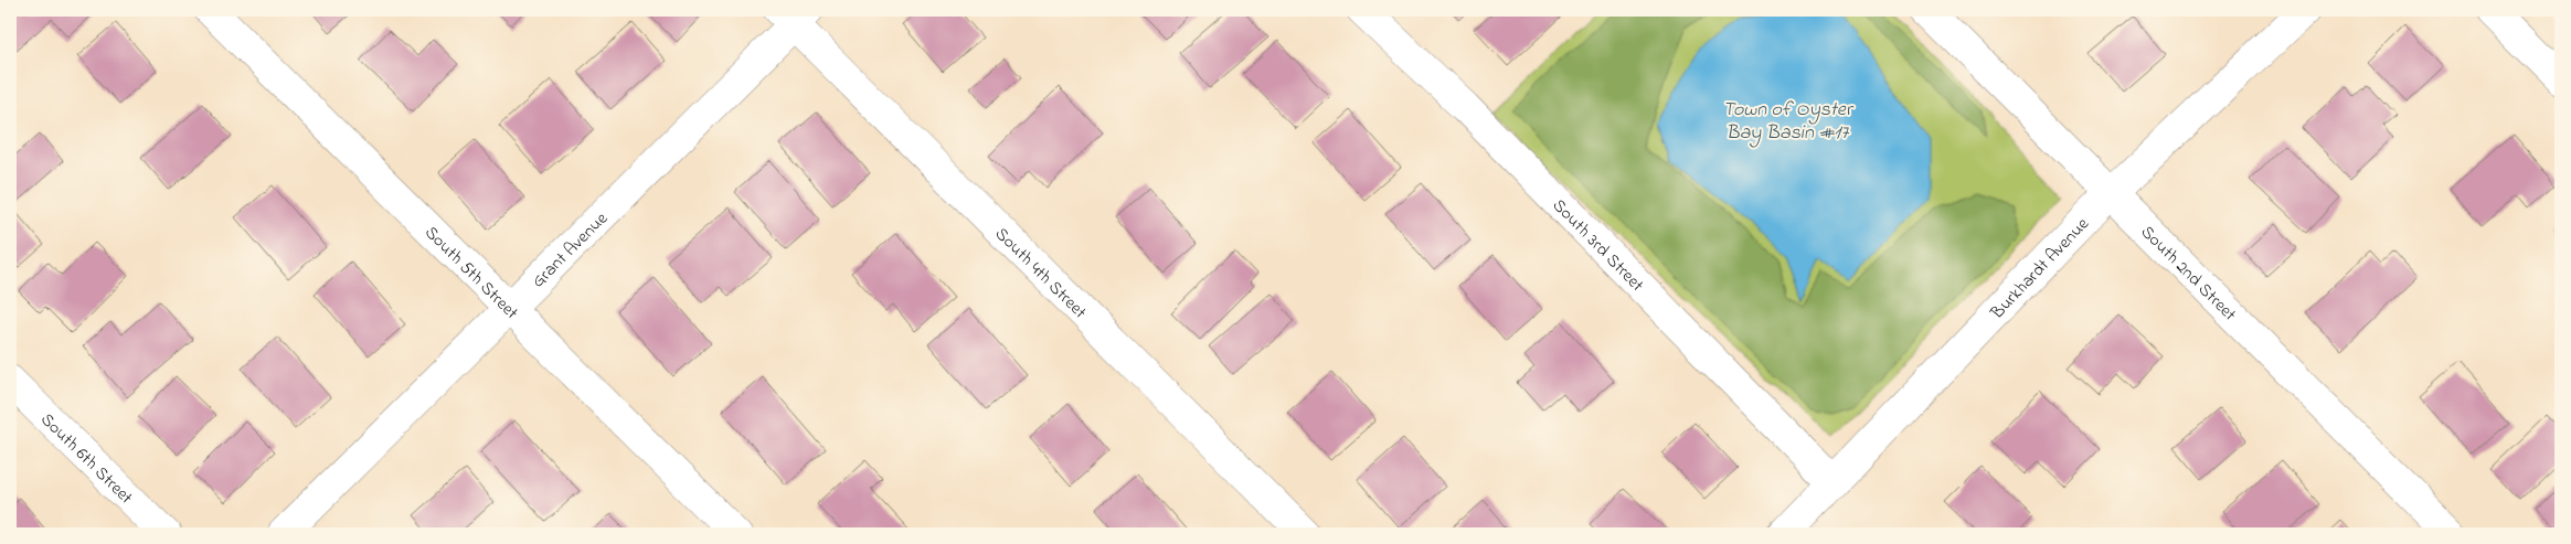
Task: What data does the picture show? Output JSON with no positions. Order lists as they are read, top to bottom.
{
  "streets": {
    "street": [
      "South 3rd Street",
      "Grant Avenue",
      "Burkhardt Avenue",
      "South 5th Street",
      "South 4th Street",
      "South 2nd Street",
      "South 6th Street"
    ]
  },
  "crossings": [
    ["South 3rd Street", "Burkhardt Avenue"],
    ["Grant Avenue", "South 5th Street"],
    ["Grant Avenue", "South 4th Street"],
    ["Burkhardt Avenue", "South 2nd Street"]
  ],
  "water": ["Town of Oyster Bay Basin #17"]
}
